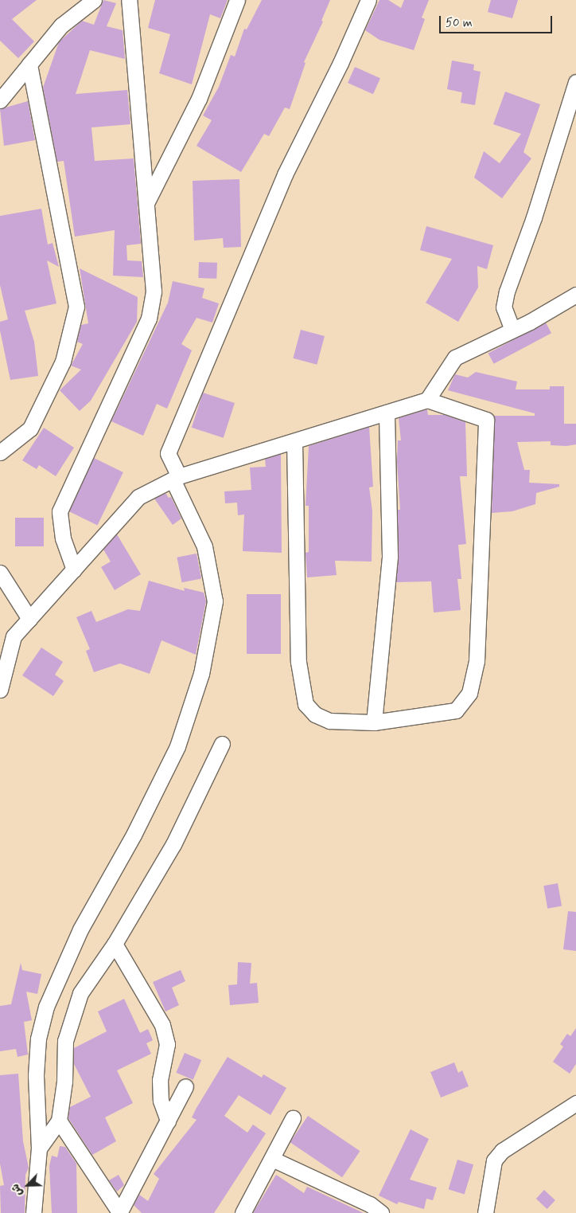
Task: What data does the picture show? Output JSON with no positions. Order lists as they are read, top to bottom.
{
  "scale_bar": "50 m",
  "north": "bottom left"
}
